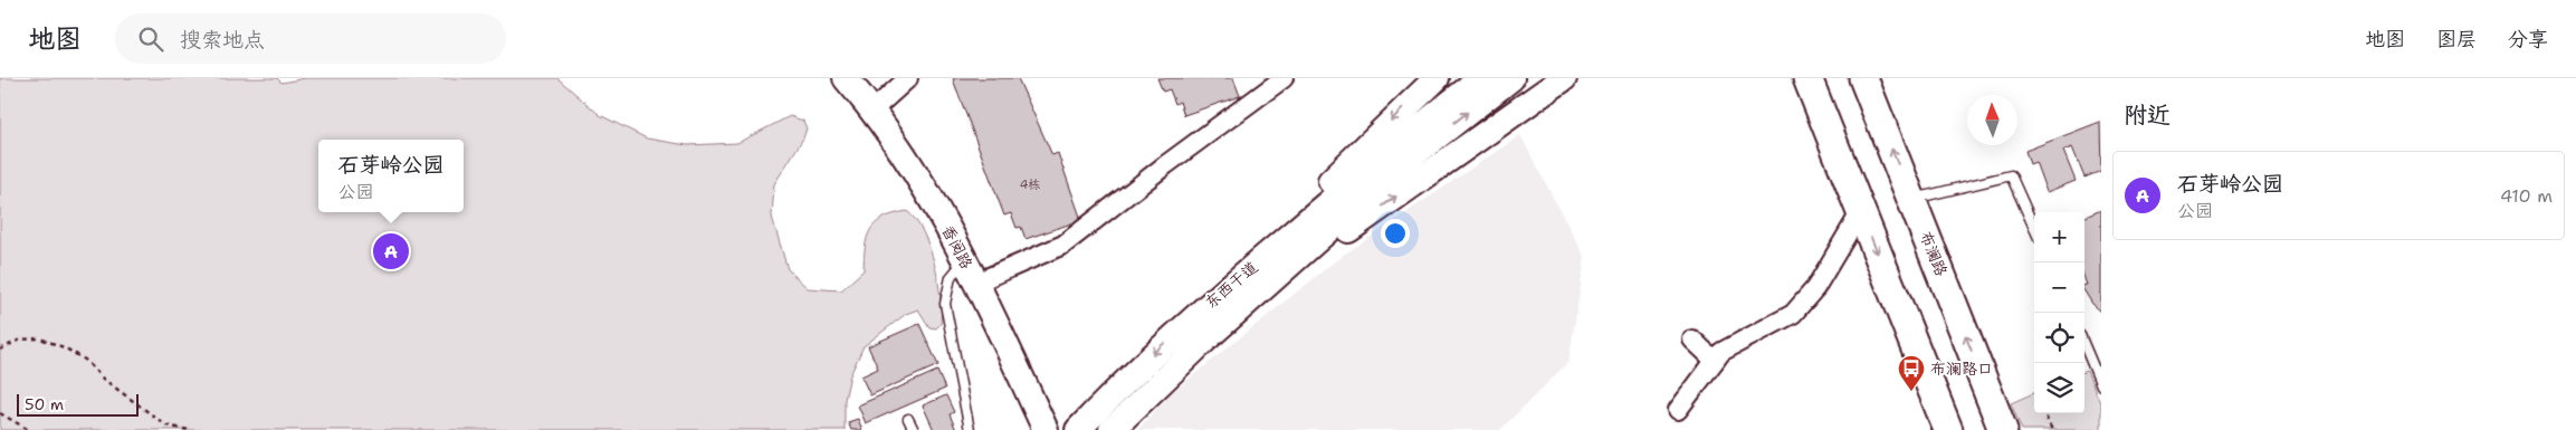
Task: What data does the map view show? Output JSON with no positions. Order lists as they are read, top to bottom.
{
  "streets": {
    "main road": ["香阅路", "布澜路", "东西干道"]
  },
  "places": {
    "bus stop": ["布澜路口"]
  },
  "house_numbers": ["4栋"],
  "scale_bar": "50 m",
  "north": "top",
  "page": {
    "header": "地图",
    "search": "搜索地点",
    "nav": ["地图", "图层", "分享"],
    "heading": "附近",
    "popup": ["石芽岭公园", "公园"],
    "list": [
      {
        "mark": "A",
        "name": "石芽岭公园",
        "note": "公园",
        "value": "410 m"
      }
    ],
    "map_buttons": ["+", "−"],
    "pins": "A",
    "scale": "50 m"
  }
}
